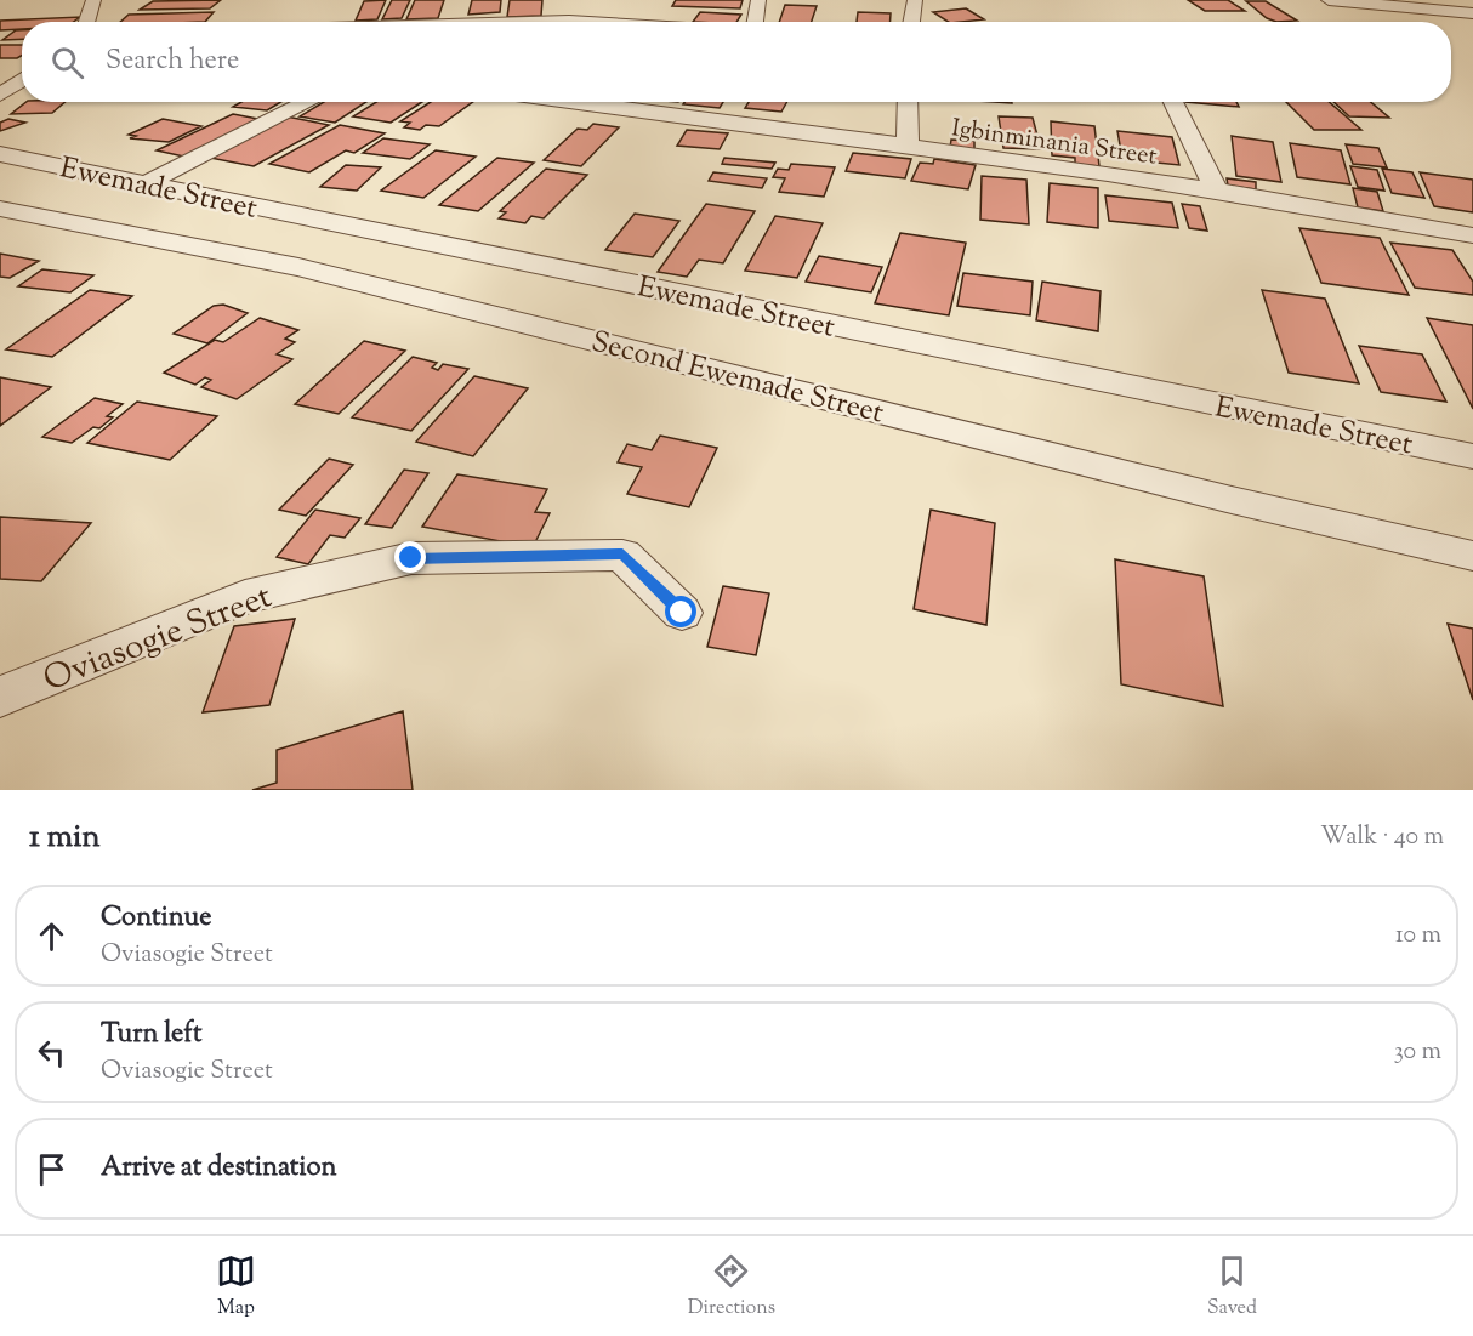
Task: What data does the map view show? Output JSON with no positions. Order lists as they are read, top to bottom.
{
  "streets": {
    "street": [
      "Igbinminania Street",
      "Ewemade Street",
      "Second Ewemade Street",
      "Oviasogie Street"
    ]
  },
  "page": {
    "search": "Search here",
    "heading": ["1 min", "Walk · 40 m"],
    "list": [
      ["Continue", "Oviasogie Street", "10 m"],
      ["Turn left", "Oviasogie Street", "30 m"],
      "Arrive at destination"
    ],
    "nav": ["Map", "Directions", "Saved"]
  }
}
